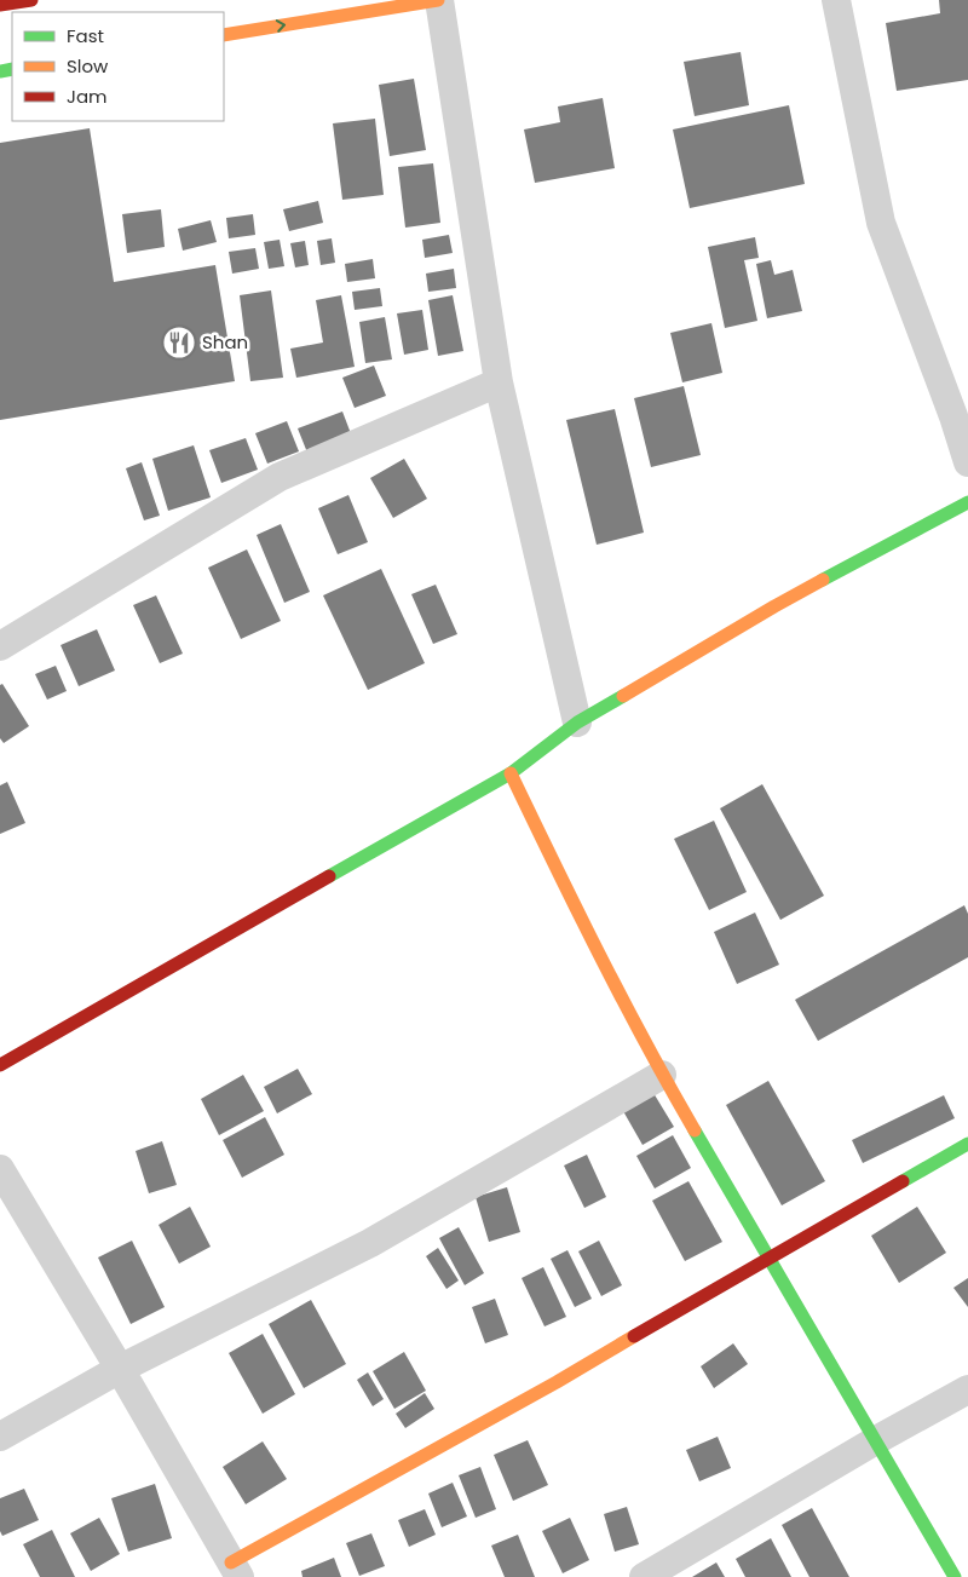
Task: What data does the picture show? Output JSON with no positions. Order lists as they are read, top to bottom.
{
  "places": {
    "restaurant": ["Shan"]
  },
  "legend": ["Fast", "Slow", "Jam"]
}
